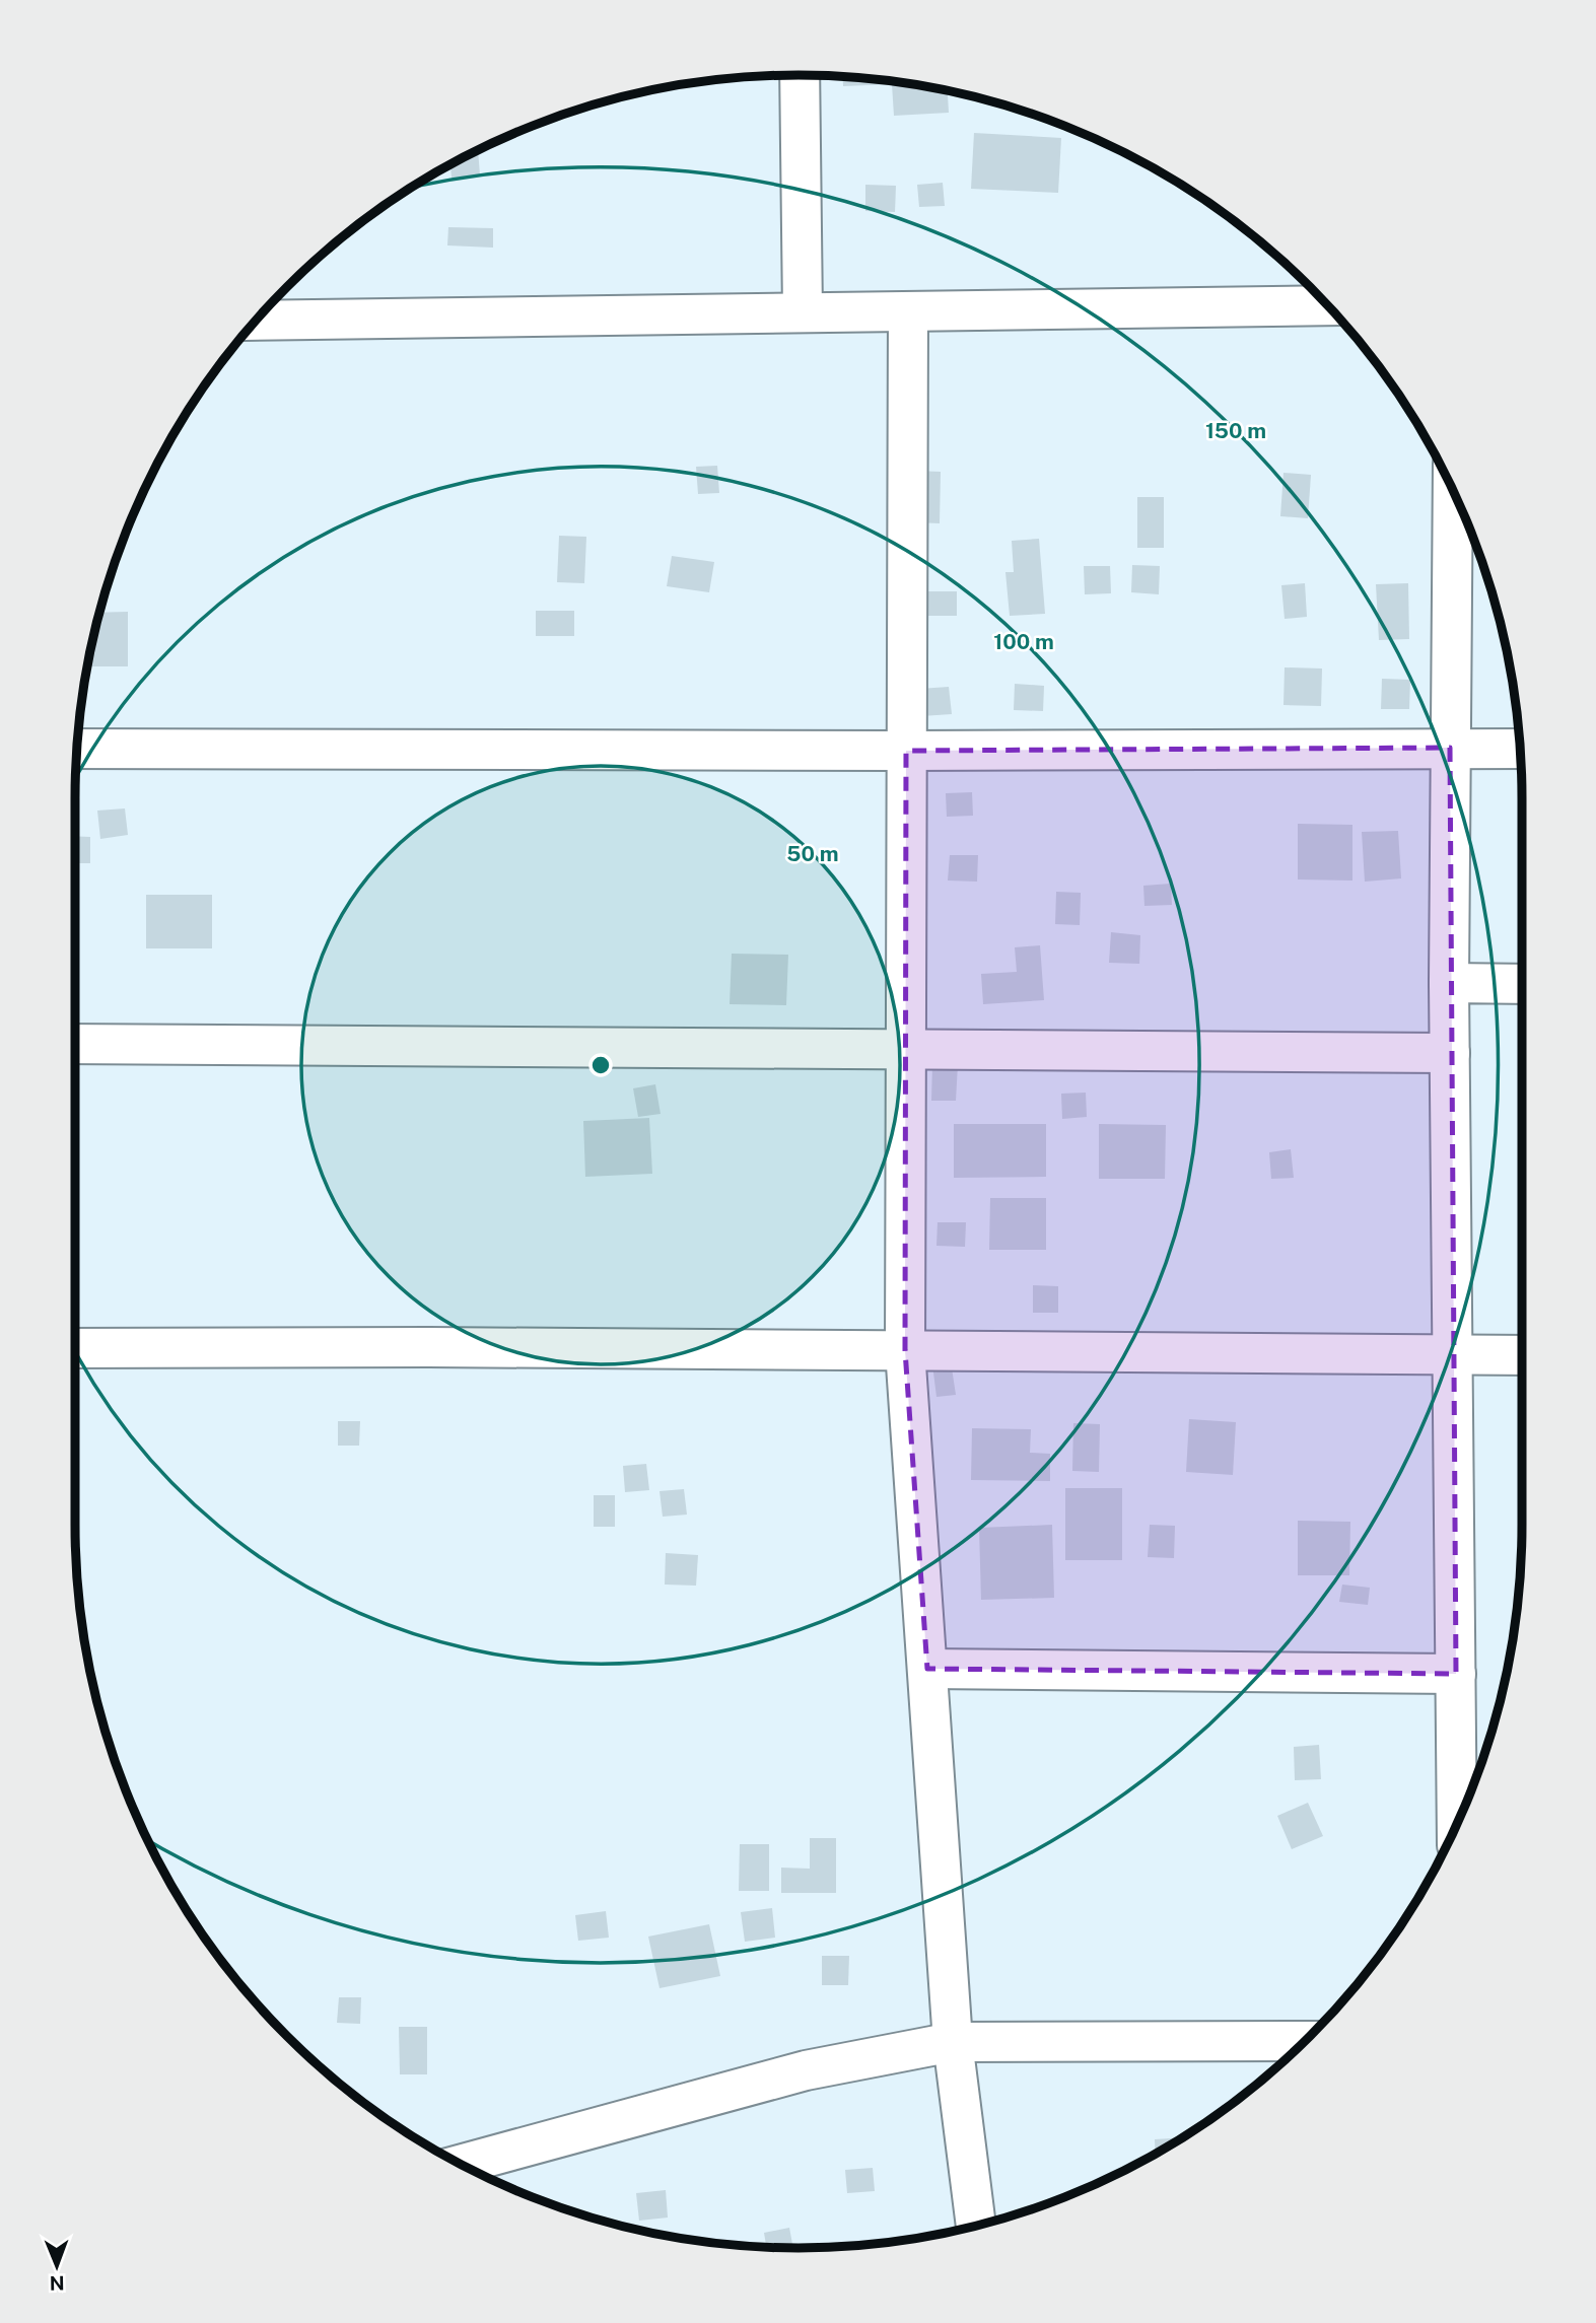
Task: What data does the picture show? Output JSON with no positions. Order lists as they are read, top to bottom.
{
  "north": "bottom",
  "rings": ["150 m", "100 m", "50 m"]
}
